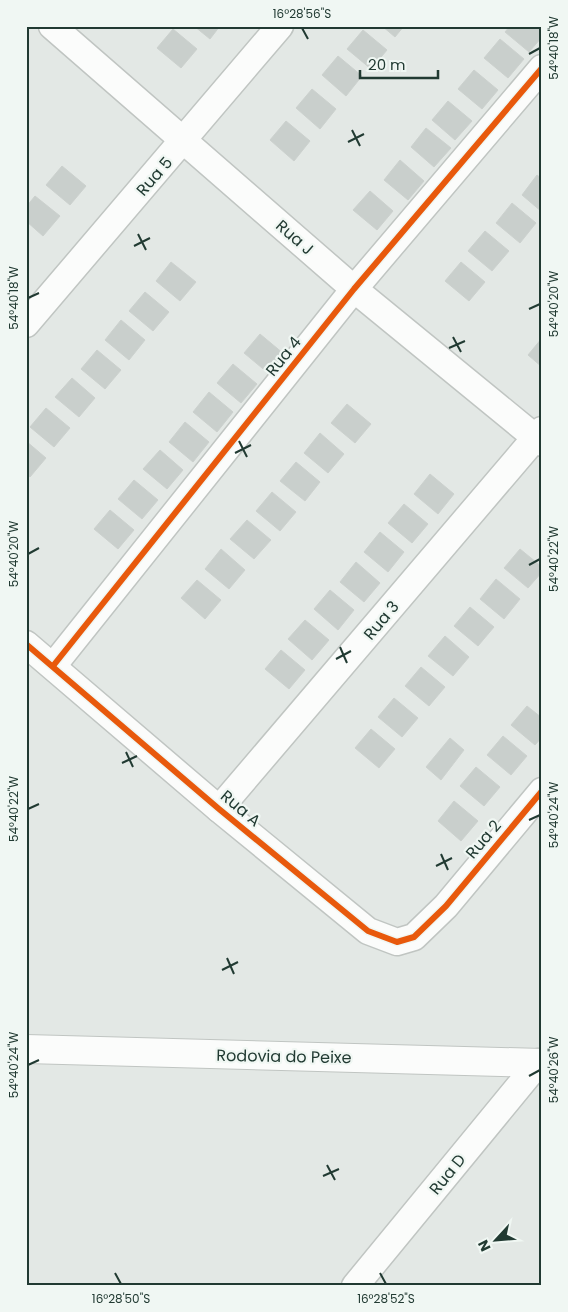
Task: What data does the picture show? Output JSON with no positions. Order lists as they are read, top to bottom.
{
  "streets": {
    "street": [
      "Rua 5",
      "Rua J",
      "Rua 4",
      "Rua 3",
      "Rua A",
      "Rua 2",
      "Rodovia do Peixe",
      "Rua D"
    ]
  },
  "crossings": [
    ["Rua 5", "Rua J"],
    ["Rua J", "Rua 4"],
    ["Rua J", "Rua 3"],
    ["Rua 4", "Rua A"],
    ["Rua 3", "Rua A"],
    ["Rua A", "Rua 2"],
    ["Rodovia do Peixe", "Rua D"]
  ],
  "scale_bar": "20 m",
  "north": "bottom left",
  "coordinates": [
    "16°28'56\"S",
    "54°40'18\"W",
    "54°40'20\"W",
    "54°40'22\"W",
    "54°40'24\"W",
    "54°40'26\"W",
    "16°28'50\"S",
    "16°28'52\"S"
  ]
}
